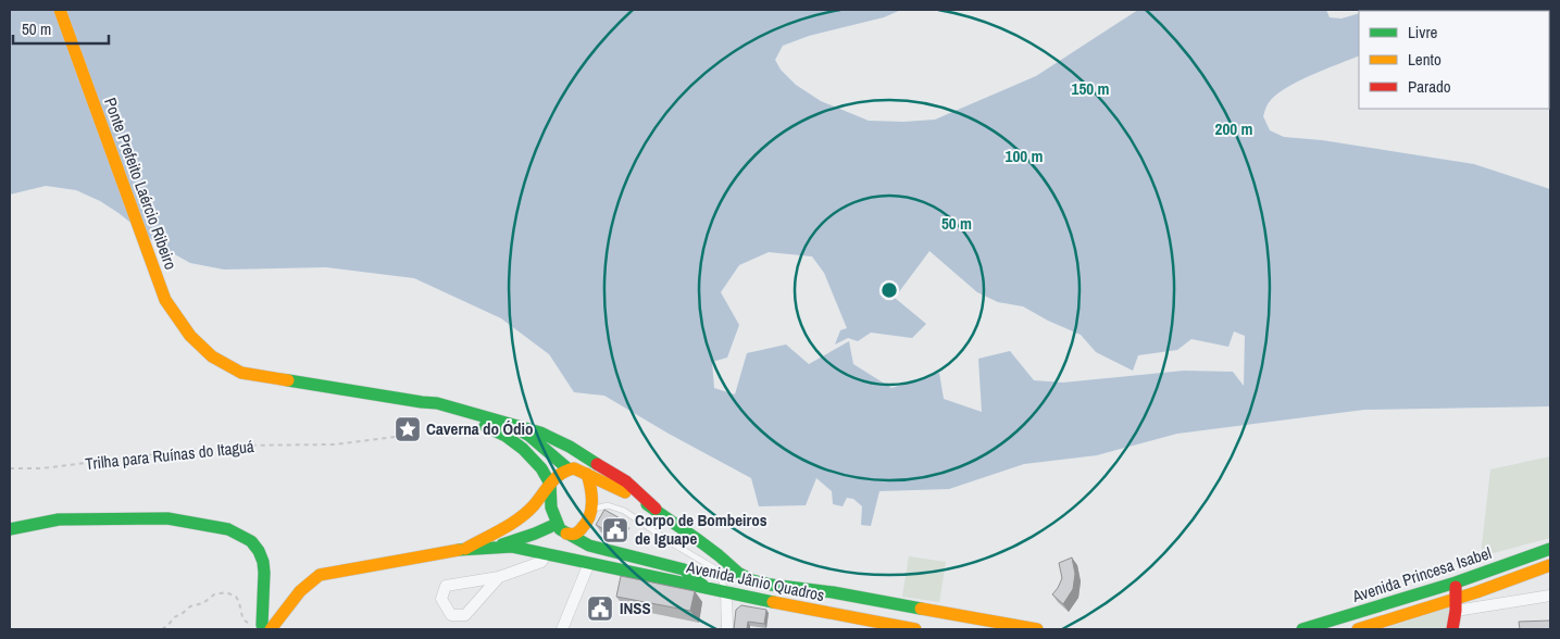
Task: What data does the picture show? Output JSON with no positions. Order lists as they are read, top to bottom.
{
  "streets": {
    "main road": ["Ponte Prefeito Laércio Ribeiro", "Avenida Princesa Isabel", "Avenida Jânio Quadros"],
    "path": ["Trilha para Ruínas do Itaguá"]
  },
  "places": {
    "place": ["Caverna do Ódio"],
    "public building": ["Corpo de Bombeiros de Iguape", "INSS"]
  },
  "legend": ["Livre", "Lento", "Parado"],
  "scale_bar": "50 m",
  "rings": [
    "150 m",
    "200 m",
    "100 m",
    "50 m"
  ]
}
